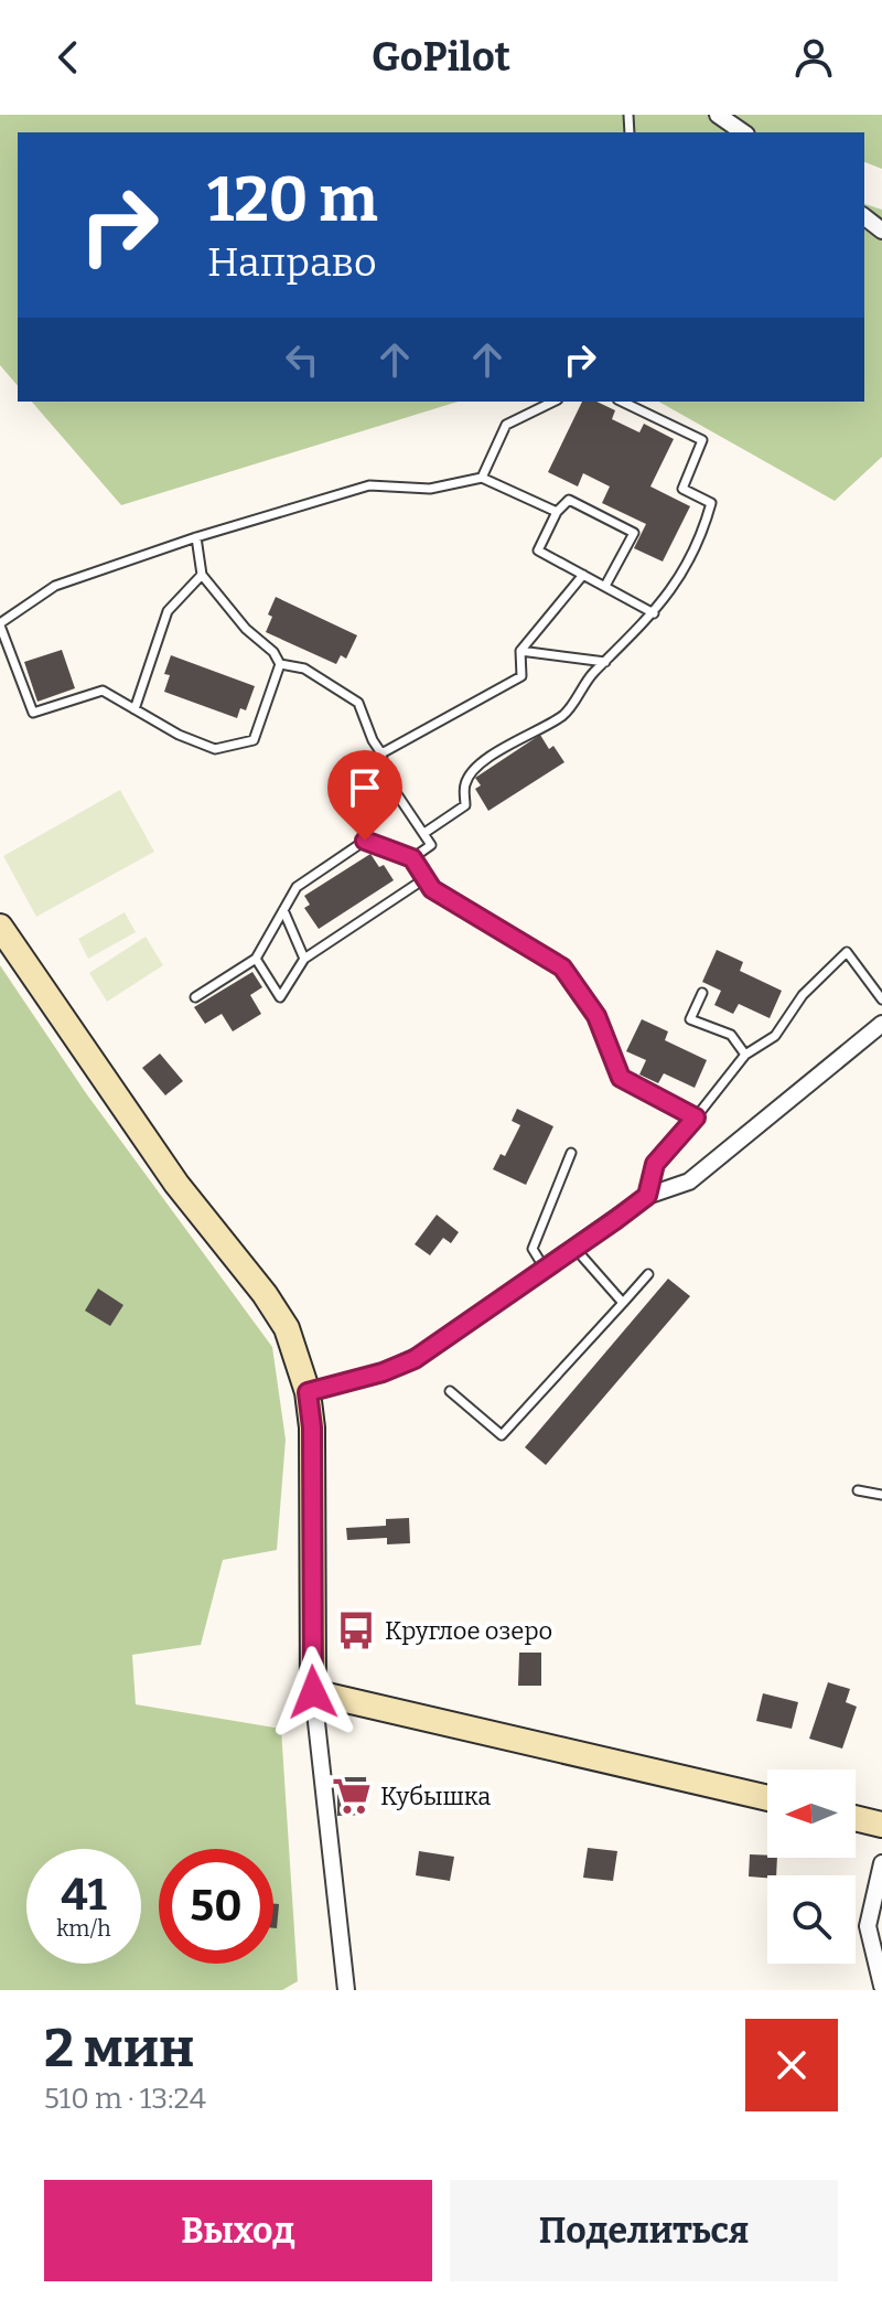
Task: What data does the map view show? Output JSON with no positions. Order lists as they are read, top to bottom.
{
  "places": {
    "bus stop": ["Круглое озеро"],
    "supermarket": ["Кубышка"]
  },
  "north": "left",
  "page": {
    "header": "GoPilot",
    "turn": ["120 m", "Направо"],
    "speed": "41 km/h",
    "limit": "50",
    "heading": ["2 мин", "510 m · 13:24"],
    "buttons": ["Выход", "Поделиться"]
  }
}
